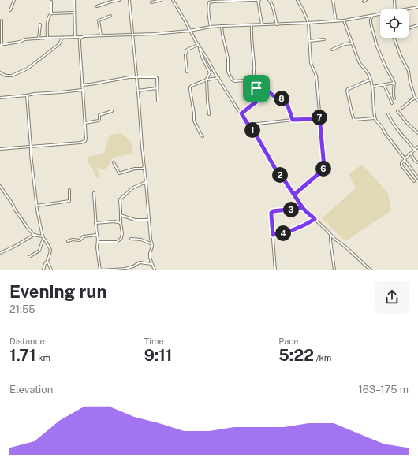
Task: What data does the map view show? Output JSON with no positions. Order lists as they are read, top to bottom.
{
  "page": {
    "pins": [
      "8",
      "7",
      "1",
      "6",
      "2",
      "3",
      "4"
    ],
    "heading": ["Evening run", "21:55"],
    "stats": [
      ["Distance", "1.71 km"],
      ["Time", "9:11"],
      ["Pace", "5:22 /km"]
    ],
    "chart": ["Elevation", "163–175 m"]
  }
}
